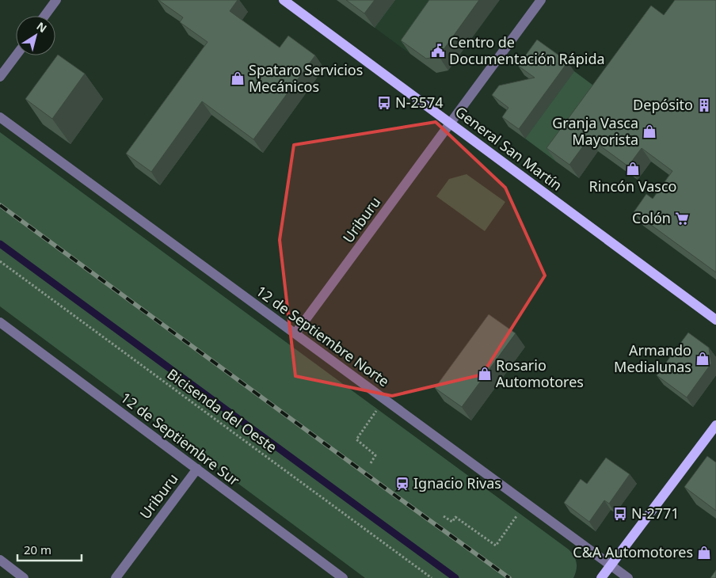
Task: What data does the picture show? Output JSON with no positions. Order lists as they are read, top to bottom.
{
  "streets": {
    "main road": ["General San Martín"],
    "street": ["Uriburu", "12 de Septiembre Norte", "12 de Septiembre Sur"],
    "path": ["Bicisenda del Oeste"]
  },
  "crossings": [
    ["General San Martín", "Uriburu"],
    ["Uriburu", "12 de Septiembre Norte"],
    ["Uriburu", "12 de Septiembre Sur"]
  ],
  "places": {
    "public building": ["Centro de Documentación Rápida"],
    "shop": [
      "Spataro Servicios Mecánicos",
      "Granja Vasca Mayorista",
      "Rincón Vasco",
      "Armando Medialunas",
      "Rosario Automotores",
      "C&A Automotores"
    ],
    "bus stop": ["N-2574", "N-2771"],
    "building": ["Depósito"],
    "supermarket": ["Colón"],
    "station": ["Ignacio Rivas"]
  },
  "scale_bar": "20 m",
  "north": "top right"
}
